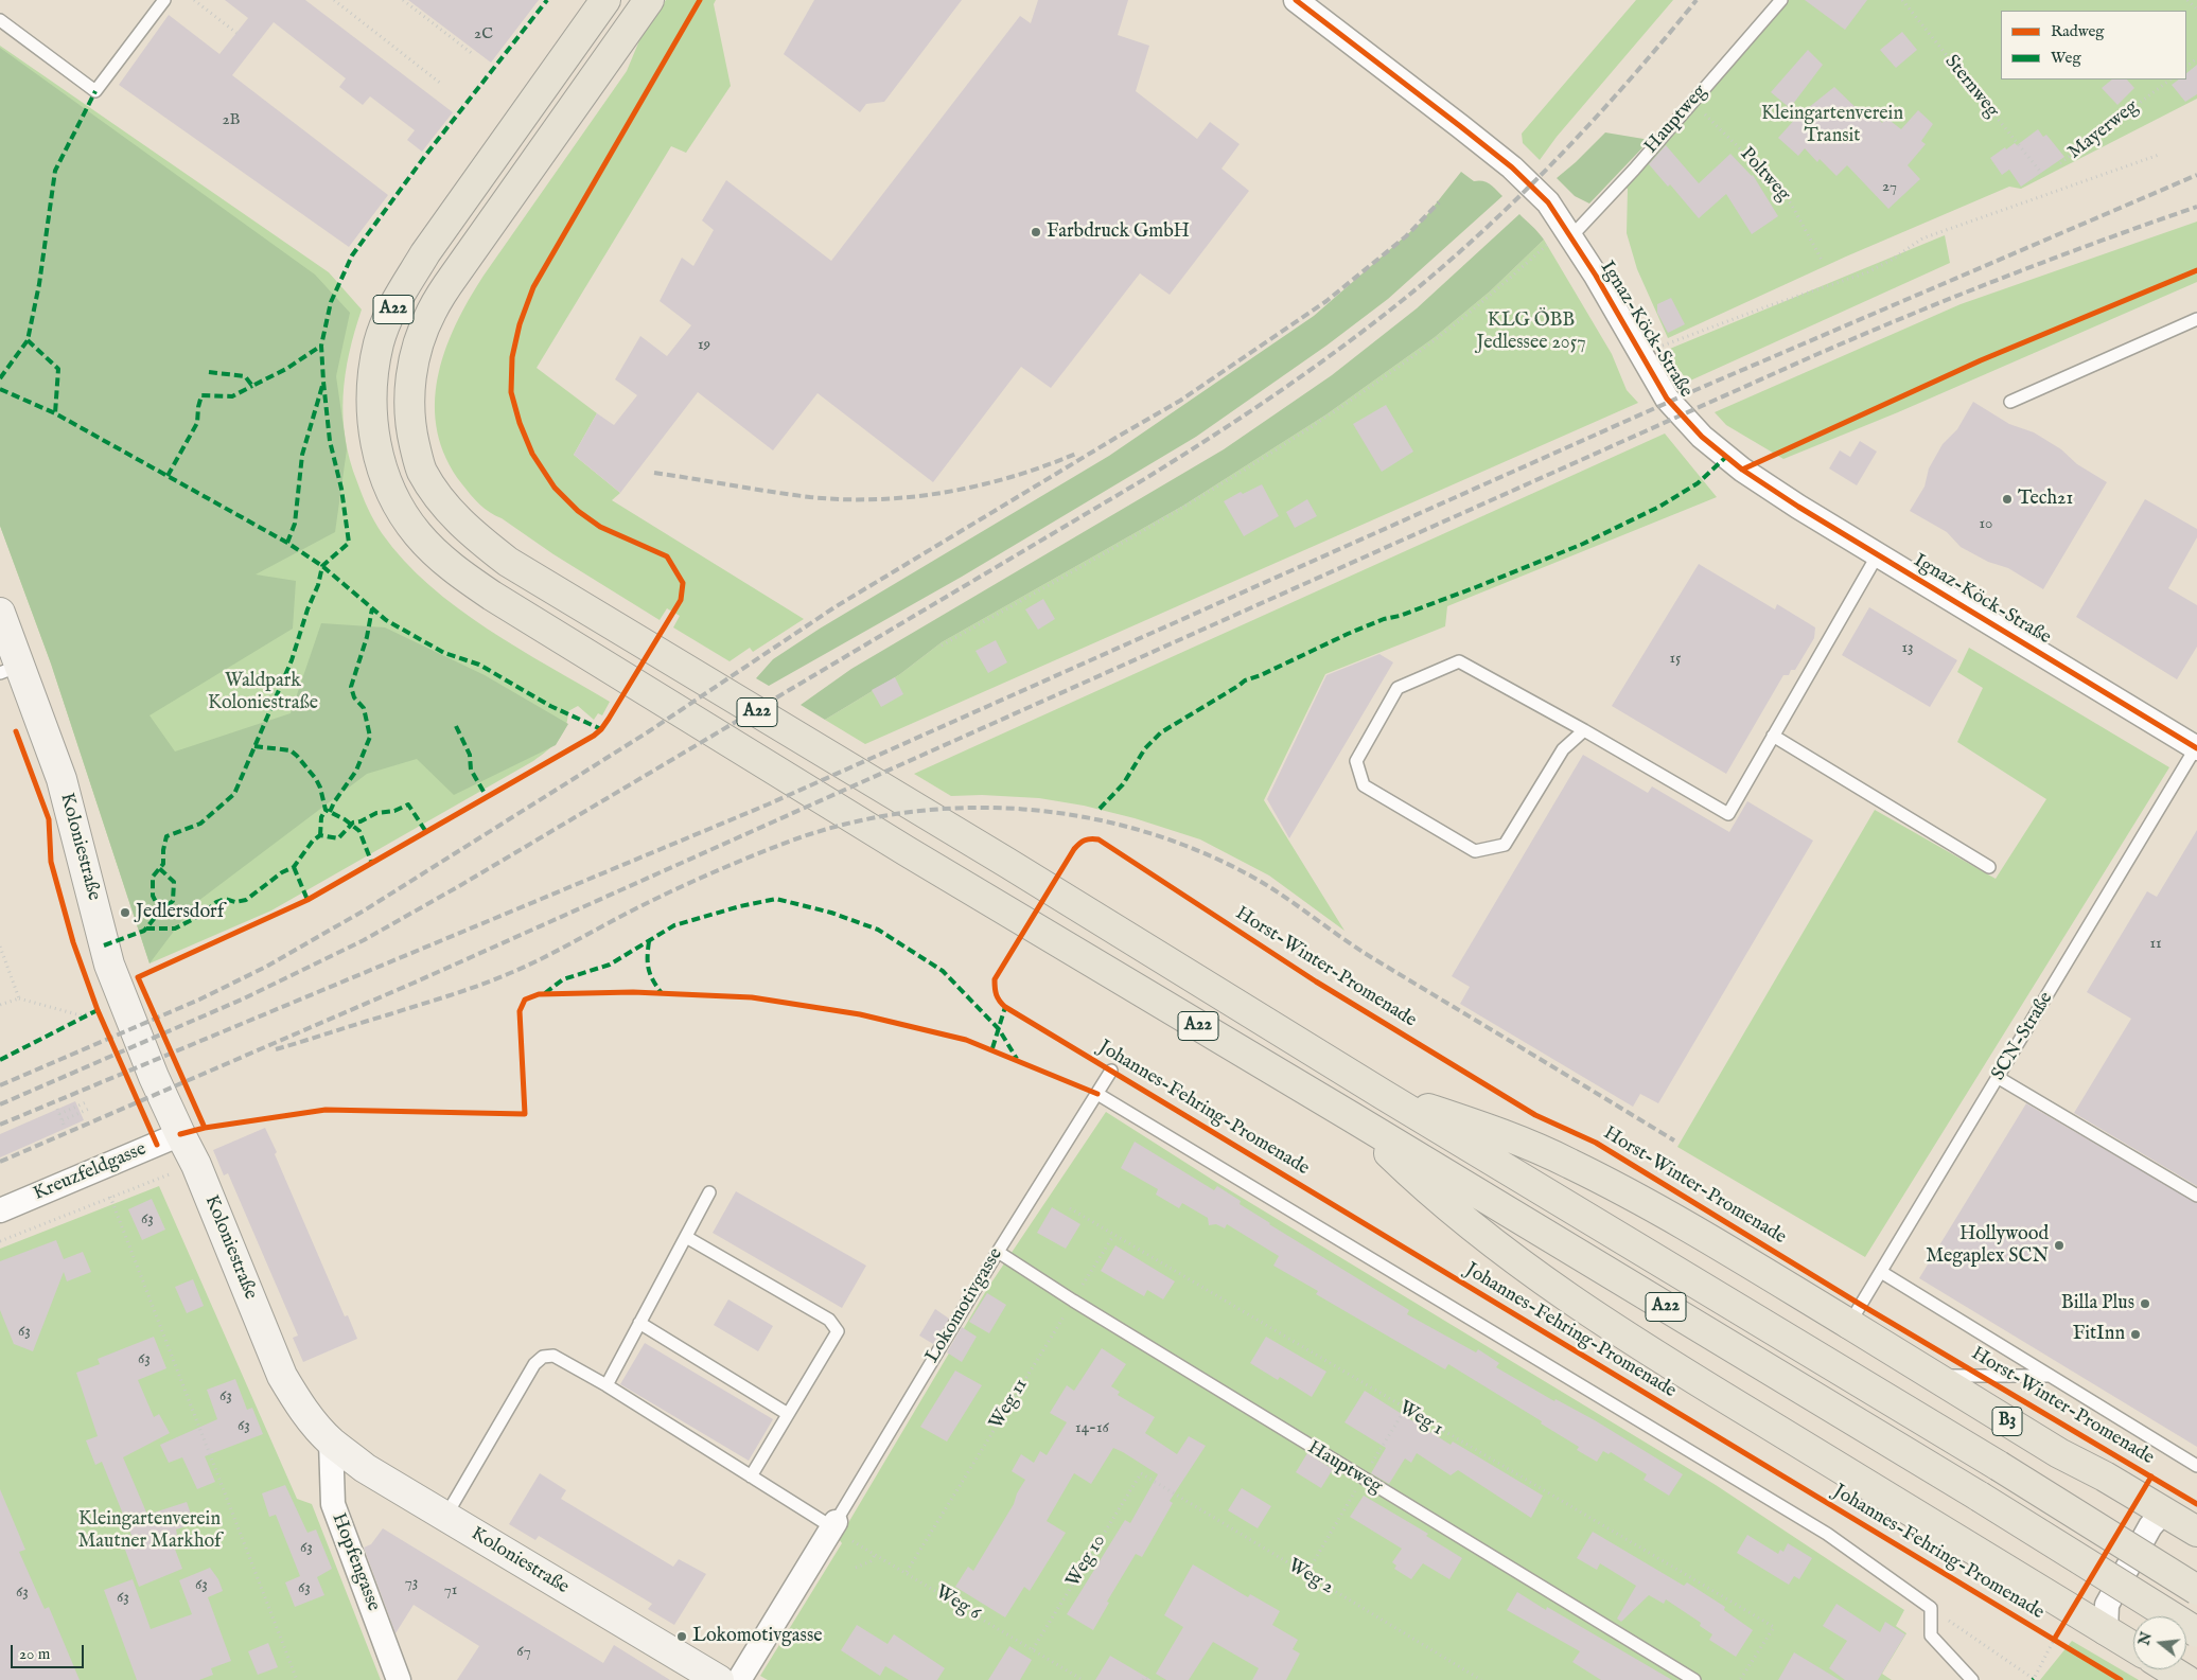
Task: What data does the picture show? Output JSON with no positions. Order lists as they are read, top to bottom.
{
  "streets": {
    "main road": ["A22", "B3"],
    "street": [
      "Ignaz-Köck-Straße",
      "Koloniestraße",
      "Kreuzfeldgasse",
      "Lokomotivgasse",
      "Hopfengasse"
    ],
    "lane": ["Hauptweg", "SCN-Straße"],
    "path": [
      "Sternweg",
      "Mayerweg",
      "Poltweg",
      "Johannes-Fehring-Promenade",
      "Weg 11",
      "Weg 1",
      "Weg 10",
      "Weg 2",
      "Weg 6"
    ],
    "cycle path": ["Horst-Winter-Promenade"]
  },
  "crossings": [
    ["Hauptweg", "Poltweg"],
    ["Hauptweg", "Ignaz-Köck-Straße"],
    ["Hauptweg", "Lokomotivgasse"],
    ["Hauptweg", "Weg 11"],
    ["Ignaz-Köck-Straße", "SCN-Straße"],
    ["Koloniestraße", "Kreuzfeldgasse"],
    ["Koloniestraße", "Hopfengasse"],
    ["SCN-Straße", "B3"],
    ["Lokomotivgasse", "Weg 6"],
    ["Weg 11", "Weg 1"],
    ["Weg 11", "Weg 6"],
    ["Weg 10", "Weg 2"],
    ["Weg 10", "Weg 6"]
  ],
  "parks": [
    "Kleingartenverein Transit",
    "KLG ÖBB Jedlessee 2057",
    "Waldpark Koloniestraße",
    "Kleingartenverein Mautner Markhof"
  ],
  "places": [
    "Farbdruck GmbH",
    "Tech21",
    "Jedlersdorf",
    "Hollywood Megaplex SCN",
    "Billa Plus",
    "FitInn",
    "Lokomotivgasse"
  ],
  "house_numbers": [
    "2C",
    "2B",
    "27",
    "19",
    "10",
    "13",
    "15",
    "11",
    "63",
    "63",
    "63",
    "63",
    "63",
    "14-16",
    "63",
    "73",
    "63",
    "63",
    "71",
    "63",
    "63",
    "67"
  ],
  "legend": ["Radweg", "Weg"],
  "scale_bar": "20 m",
  "north": "left"
}
